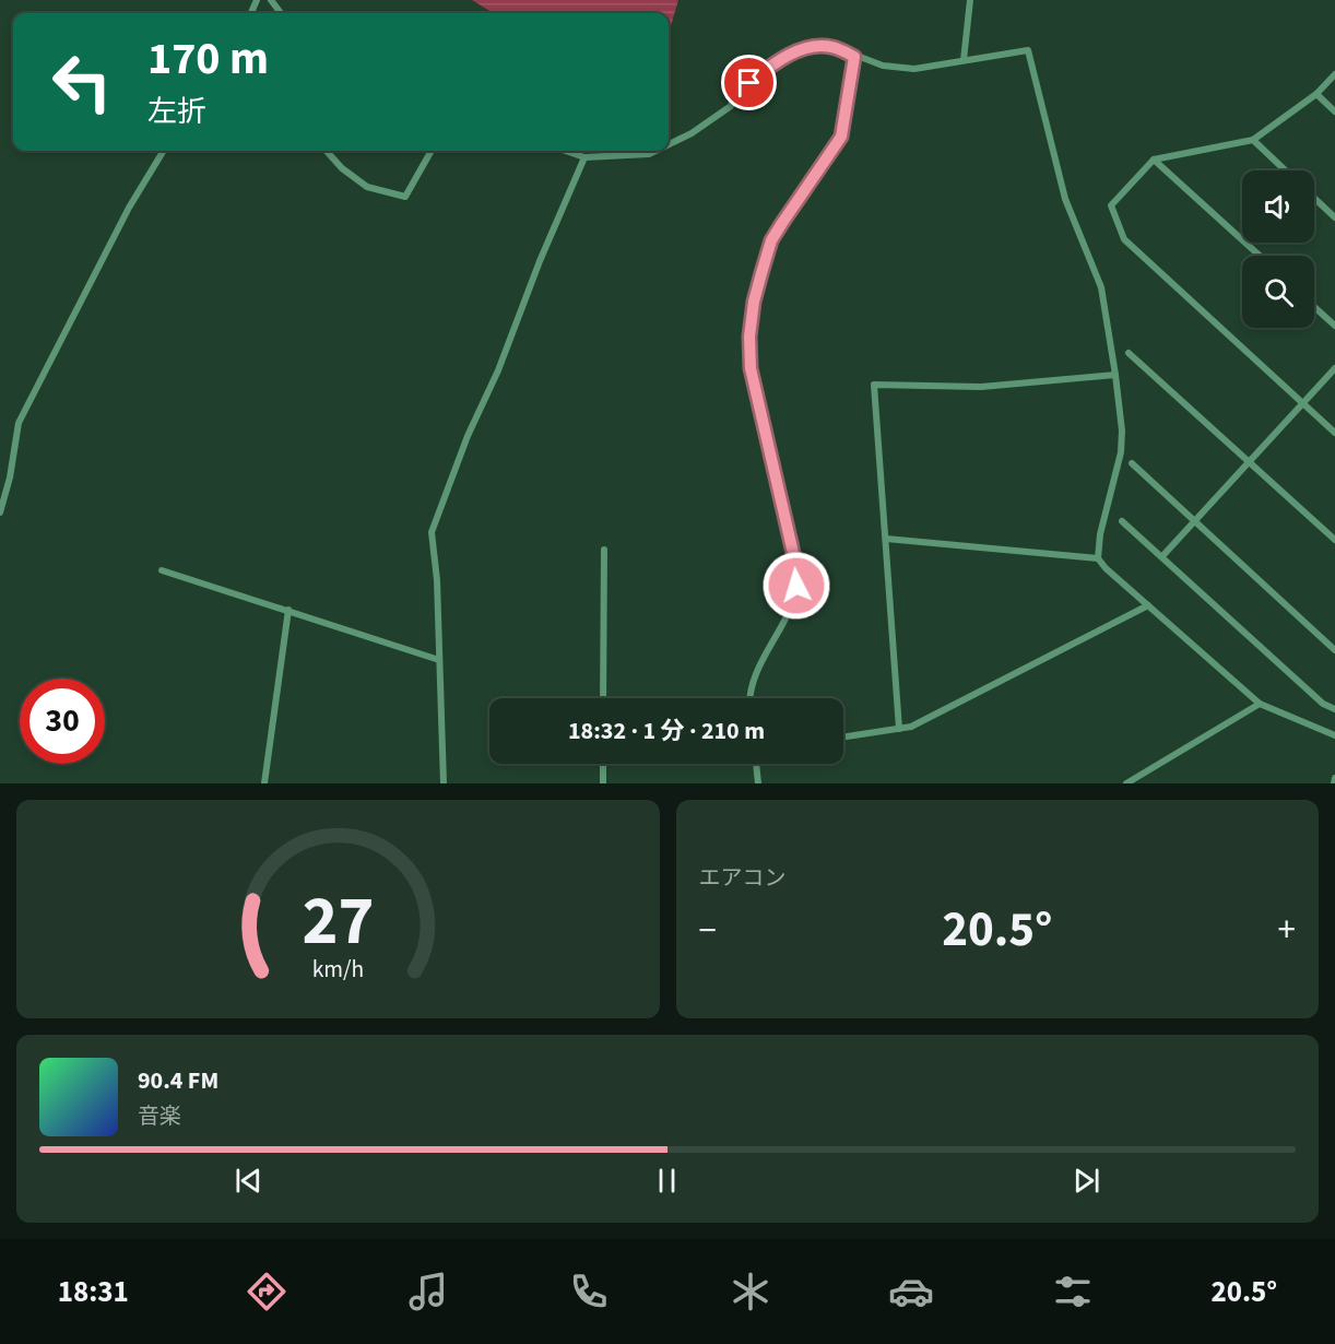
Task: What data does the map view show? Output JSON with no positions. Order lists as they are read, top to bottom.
{
  "page": {
    "turn": ["170 m", "左折"],
    "limit": "30",
    "trip": "18:32 · 1 分 · 210 m",
    "tile": "エアコン",
    "heat": ["−", "20.5°", "+"],
    "song": ["90.4 FM", "音楽"],
    "tabs": ["18:31", "20.5°"],
    "gauge": ["27", "km/h"]
  }
}
